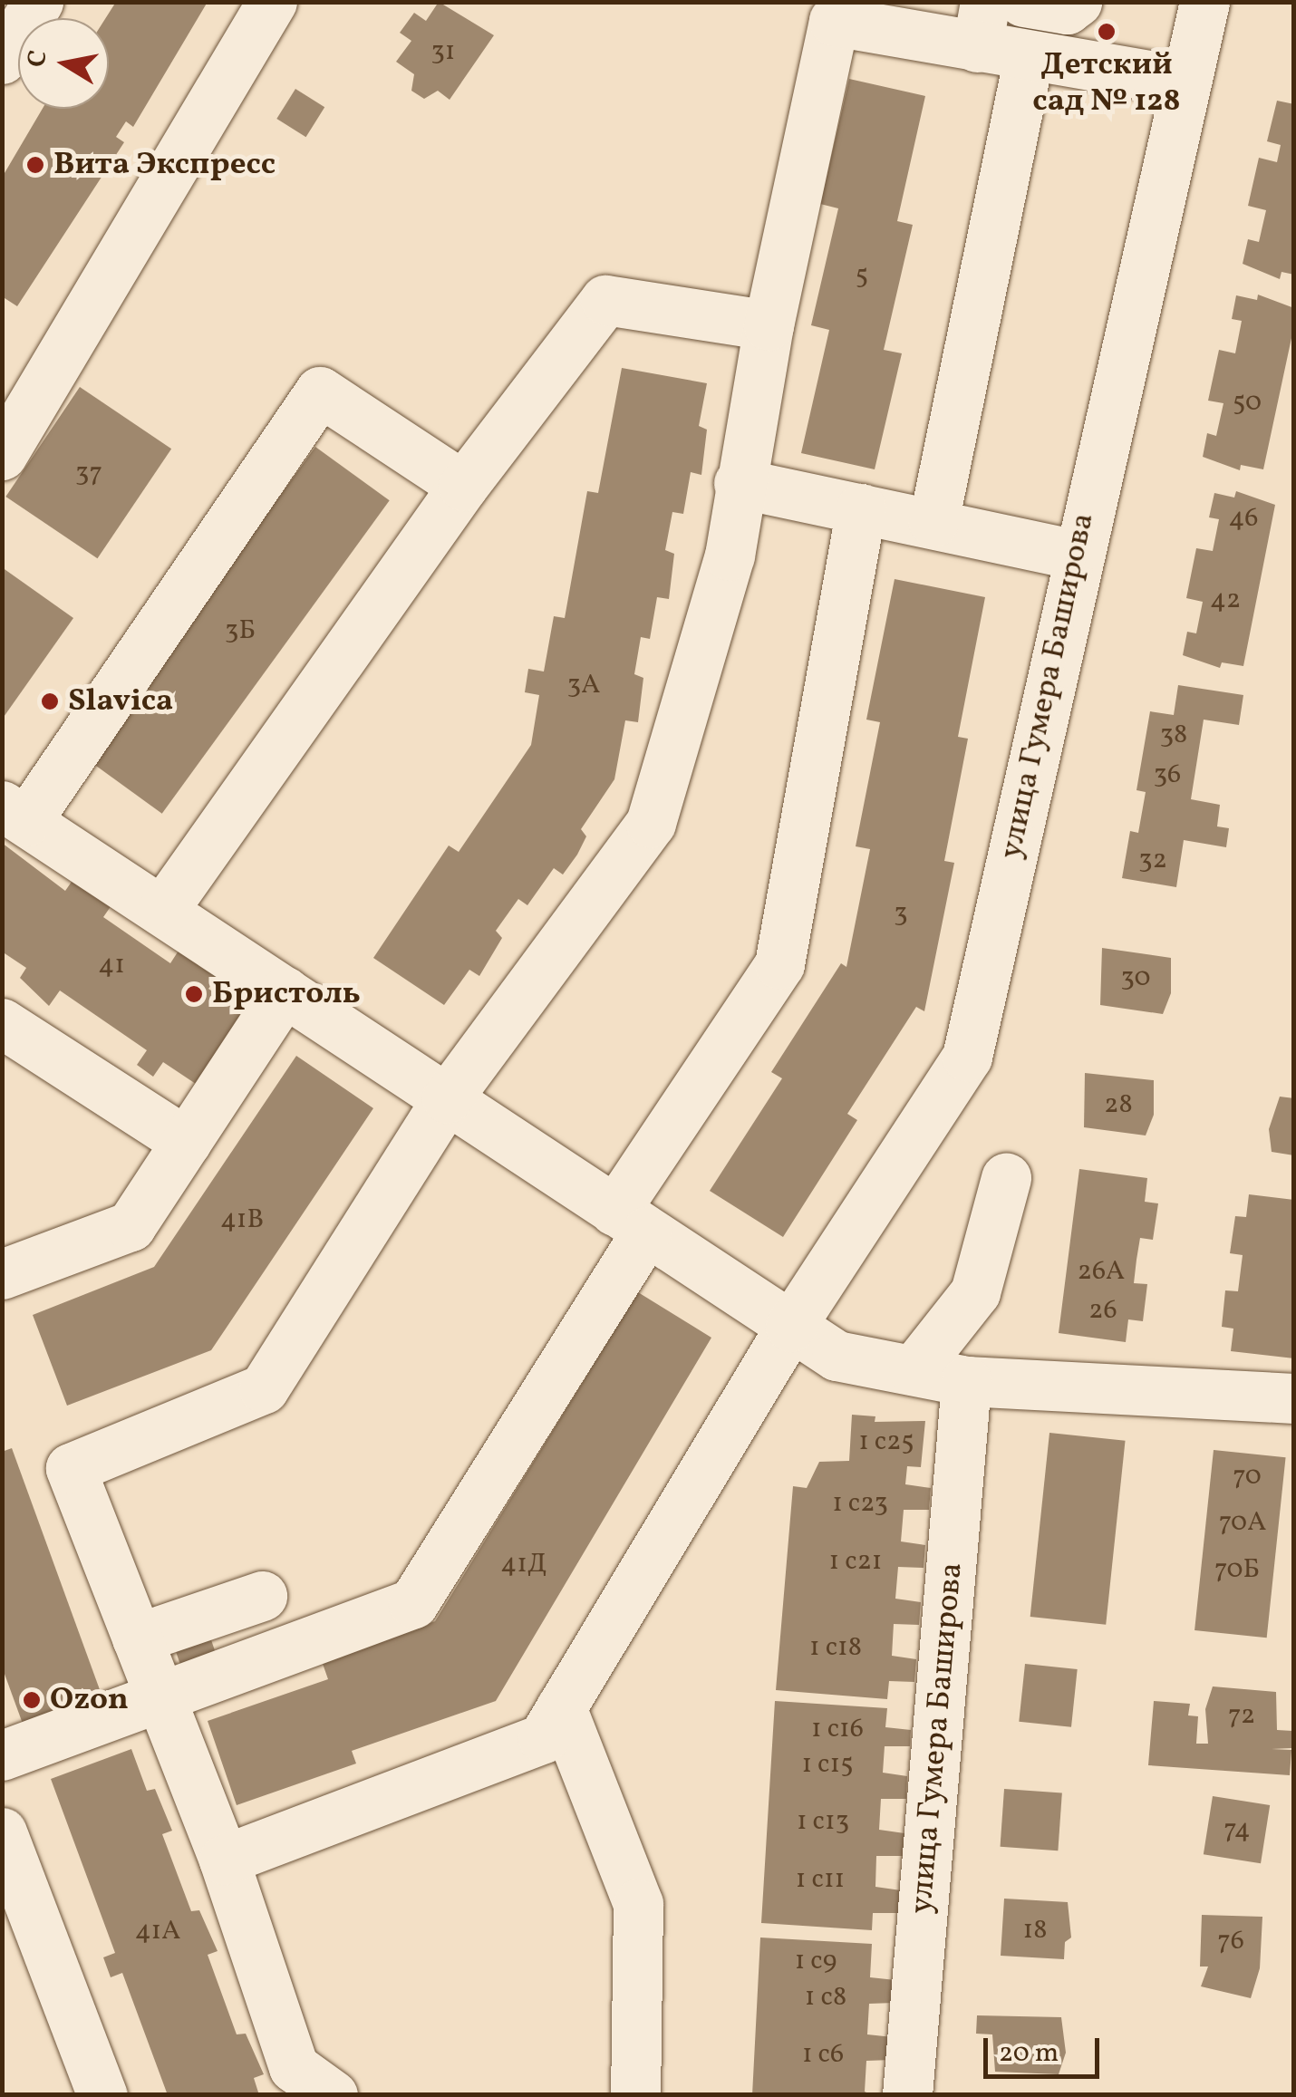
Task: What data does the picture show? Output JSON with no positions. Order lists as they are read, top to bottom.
{
  "streets": {
    "street": ["улица Гумера Баширова"]
  },
  "places": [
    "Детский сад № 128",
    "Вита Экспресс",
    "Slavica",
    "Бристоль",
    "Ozon"
  ],
  "house_numbers": [
    "31",
    "5",
    "50",
    "37",
    "46",
    "42",
    "3Б",
    "3А",
    "38",
    "36",
    "32",
    "3",
    "41",
    "30",
    "28",
    "41В",
    "26А",
    "26",
    "1 с25",
    "70",
    "1 с23",
    "70А",
    "1 с21",
    "41Д",
    "70Б",
    "1 с18",
    "72",
    "1 с16",
    "1 с15",
    "1 с13",
    "74",
    "1 с11",
    "18",
    "41А",
    "76",
    "1 с9",
    "1 с8",
    "1 с6"
  ],
  "scale_bar": "20 m",
  "north": "left"
}
